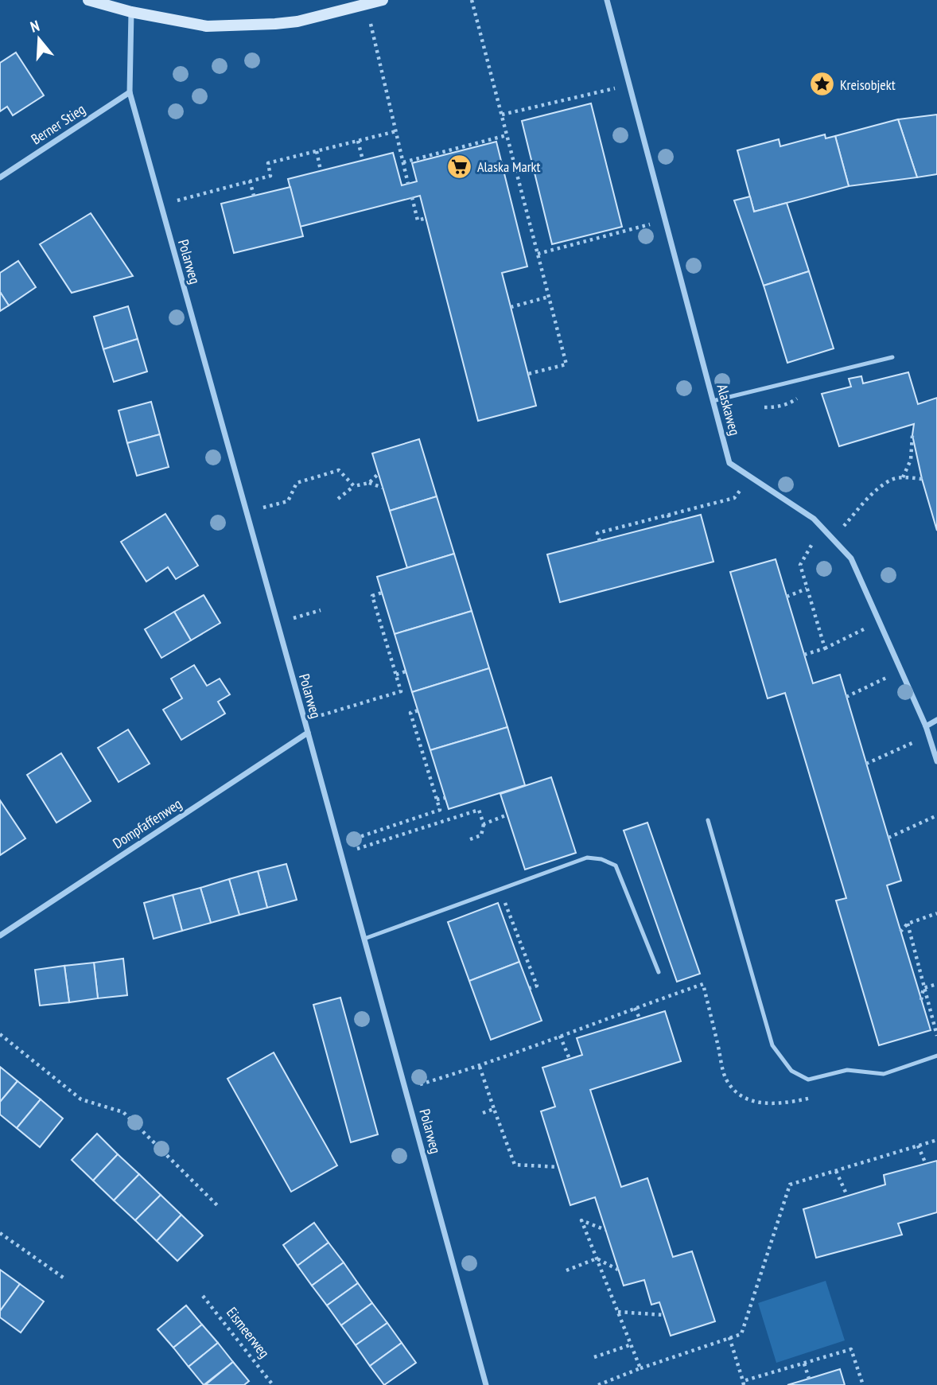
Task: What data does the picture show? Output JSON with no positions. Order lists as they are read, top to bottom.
{
  "streets": {
    "street": [
      "Berner Stieg",
      "Polarweg",
      "Alaskaweg",
      "Dompfaffenweg"
    ],
    "path": ["Eismeerweg"]
  },
  "crossings": [
    ["Berner Stieg", "Polarweg"],
    ["Polarweg", "Dompfaffenweg"]
  ],
  "places": {
    "place": ["Kreisobjekt"],
    "supermarket": ["Alaska Markt"]
  },
  "north": "top"
}
